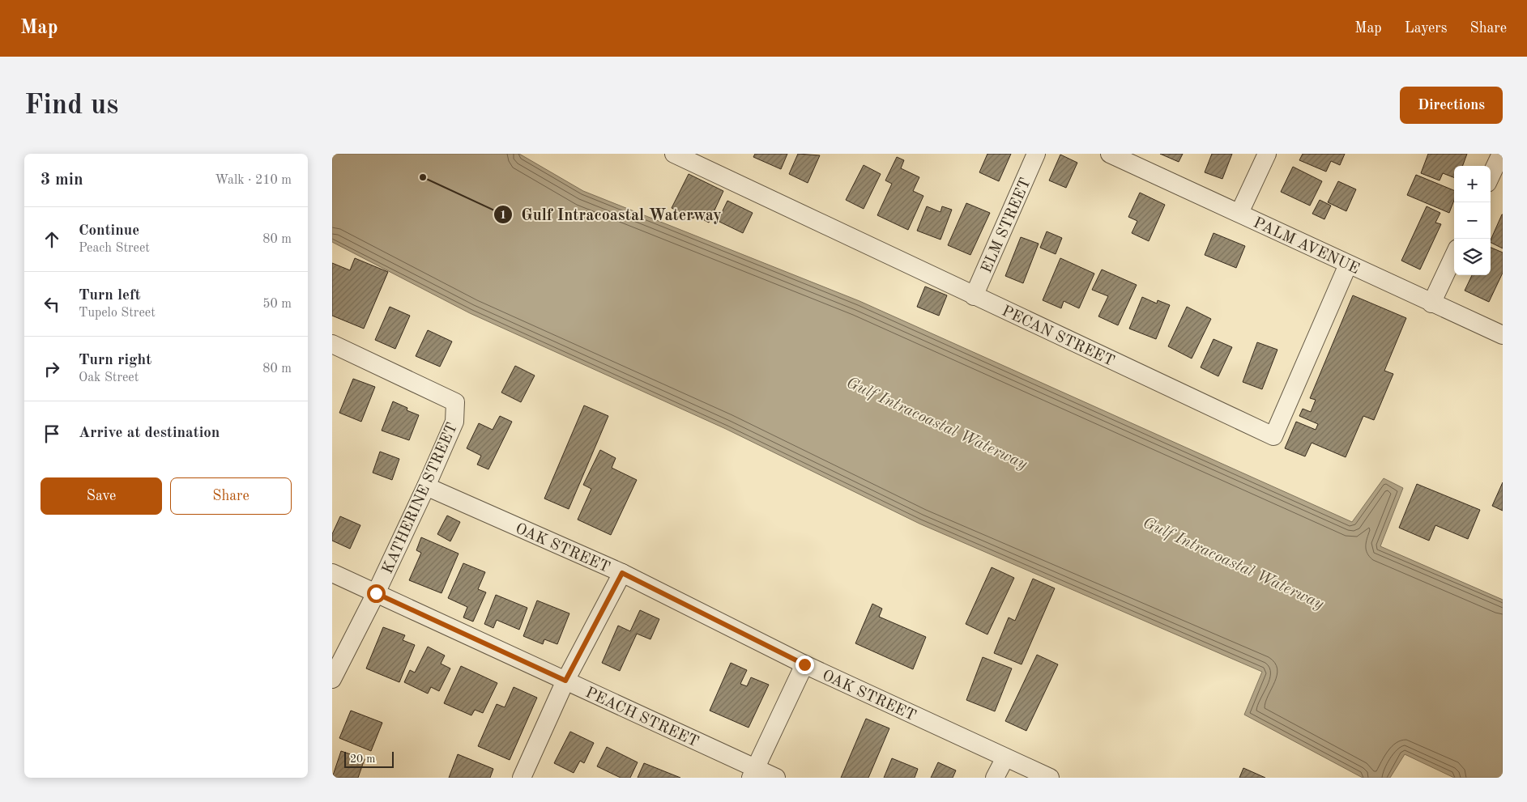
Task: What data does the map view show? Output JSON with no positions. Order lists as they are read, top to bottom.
{
  "streets": {
    "street": [
      "ELM STREET",
      "PALM AVENUE",
      "PECAN STREET",
      "KATHERINE STREET",
      "OAK STREET",
      "PEACH STREET"
    ]
  },
  "crossings": [
    ["ELM STREET", "PECAN STREET"],
    ["PALM AVENUE", "PECAN STREET"],
    ["KATHERINE STREET", "OAK STREET"],
    ["KATHERINE STREET", "PEACH STREET"]
  ],
  "water": ["Gulf Intracoastal Waterway"],
  "places": ["Gulf Intracoastal Waterway"],
  "scale_bar": "20 m",
  "page": {
    "header": "Map",
    "nav": ["Map", "Layers", "Share"],
    "buttons": [
      "Directions",
      ["Save", "Share"]
    ],
    "title": "Find us",
    "heading": ["3 min", "Walk · 210 m"],
    "map_buttons": ["+", "−"],
    "list": [
      ["Continue", "Peach Street", "80 m"],
      ["Turn left", "Tupelo Street", "50 m"],
      ["Turn right", "Oak Street", "80 m"],
      "Arrive at destination"
    ],
    "scale": "20 m"
  }
}
